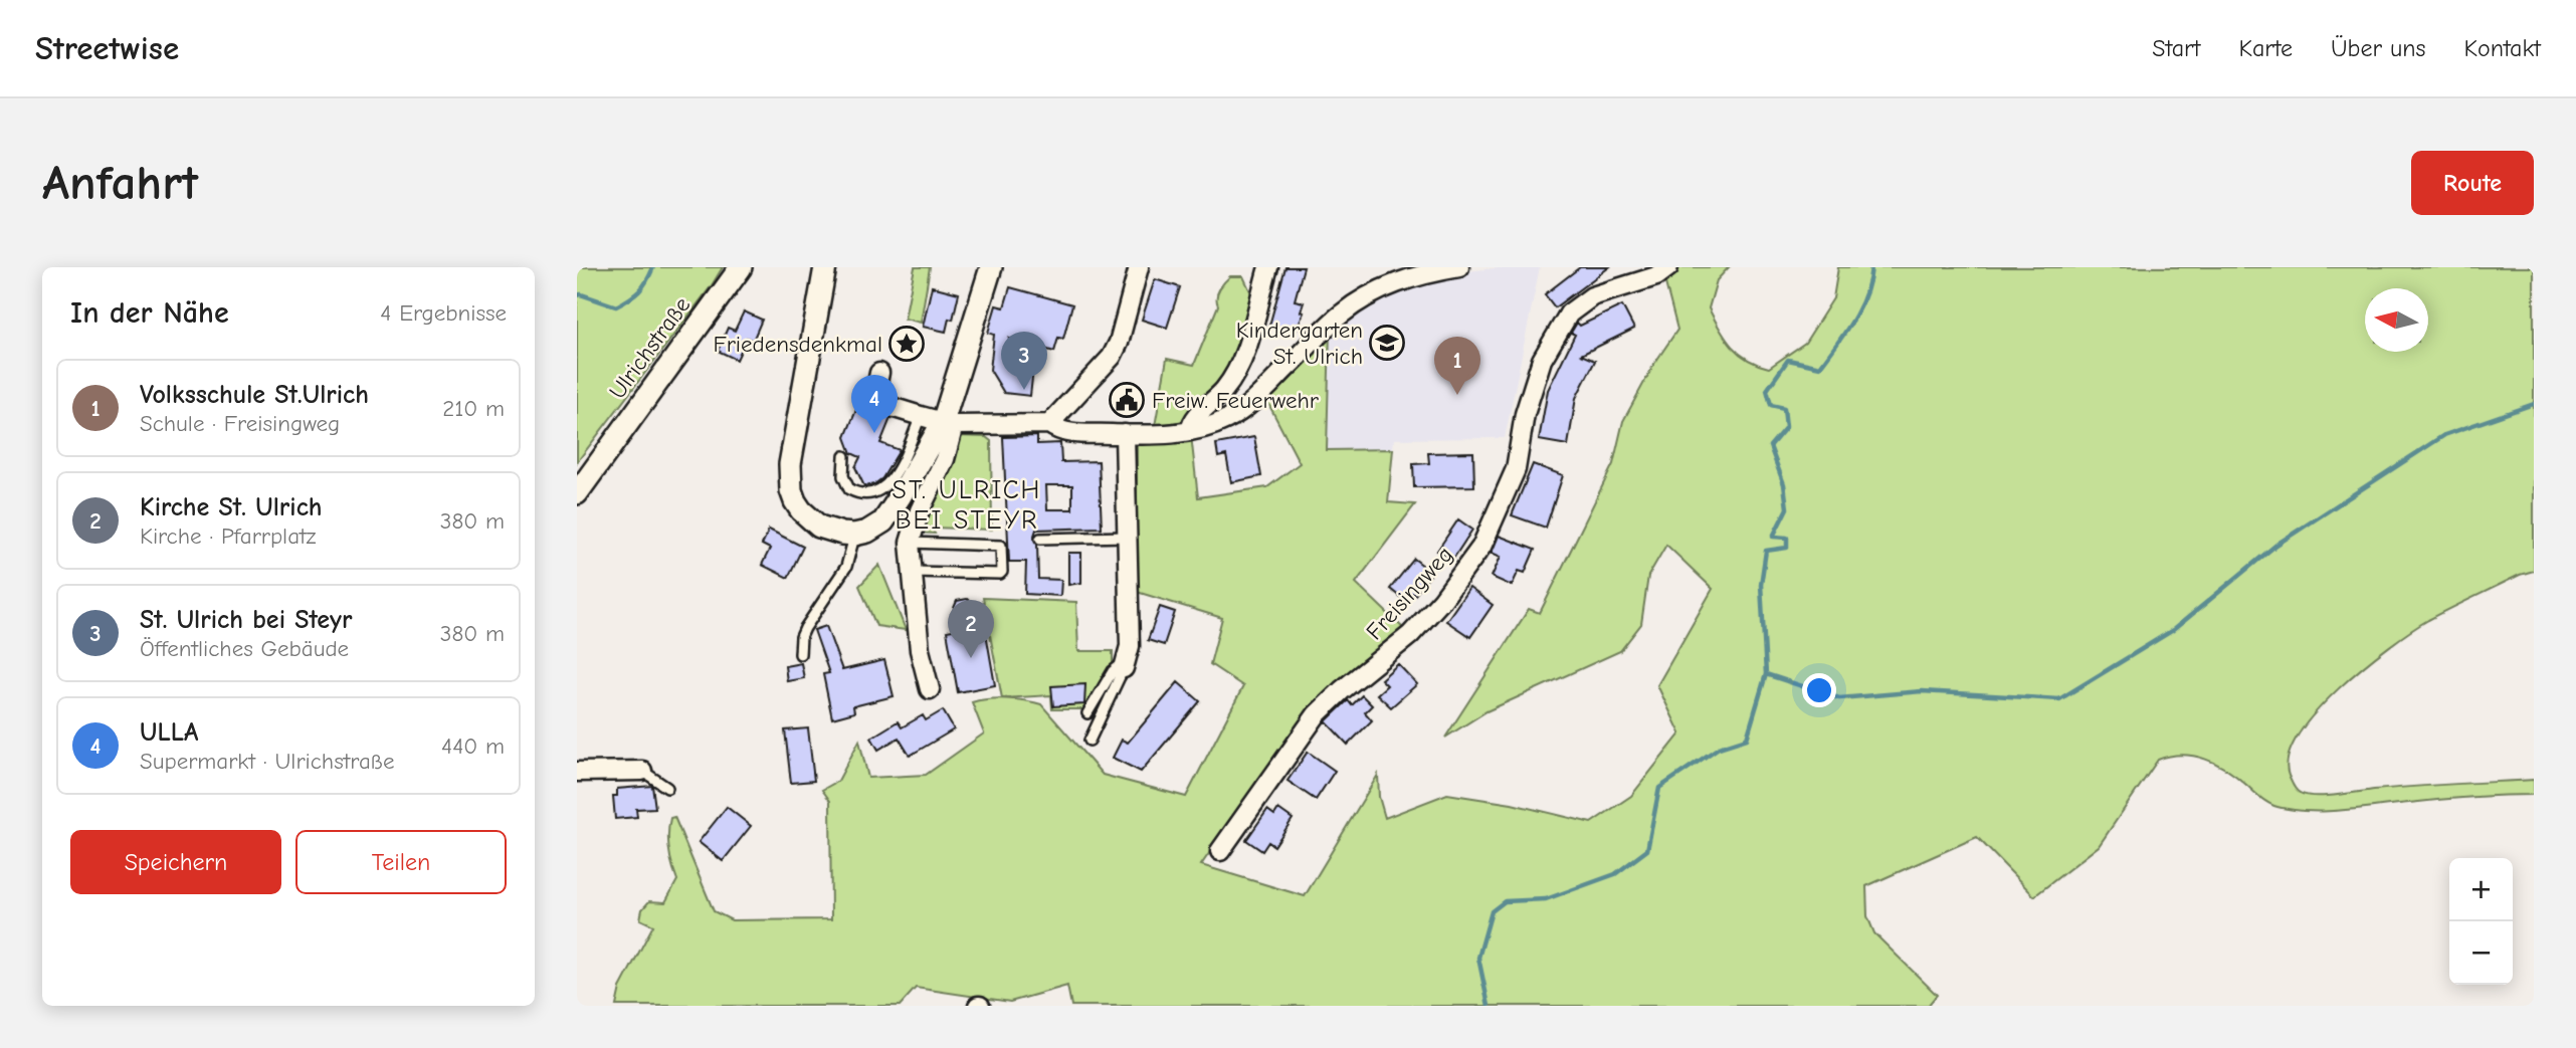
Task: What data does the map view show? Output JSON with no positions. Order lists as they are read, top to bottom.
{
  "streets": {
    "street": ["Ulrichstraße", "Freisingweg"]
  },
  "districts": ["ST. ULRICH BEI STEYR"],
  "places": {
    "school or university": ["Kindergarten St. Ulrich"],
    "place": ["Friedensdenkmal"],
    "public building": ["Freiw. Feuerwehr"]
  },
  "north": "left",
  "page": {
    "header": "Streetwise",
    "nav": [
      "Start",
      "Karte",
      "Über uns",
      "Kontakt"
    ],
    "buttons": [
      "Route",
      ["Speichern", "Teilen"]
    ],
    "title": "Anfahrt",
    "heading": ["In der Nähe", "4 Ergebnisse"],
    "pins": [
      "3",
      "1",
      "4",
      "2"
    ],
    "list": [
      {
        "mark": "1",
        "name": "Volksschule St.Ulrich",
        "note": "Schule · Freisingweg",
        "value": "210 m"
      },
      {
        "mark": "2",
        "name": "Kirche St. Ulrich",
        "note": "Kirche · Pfarrplatz",
        "value": "380 m"
      },
      {
        "mark": "3",
        "name": "St. Ulrich bei Steyr",
        "note": "Öffentliches Gebäude",
        "value": "380 m"
      },
      {
        "mark": "4",
        "name": "ULLA",
        "note": "Supermarkt · Ulrichstraße",
        "value": "440 m"
      }
    ],
    "map_buttons": ["+", "−"]
  }
}
